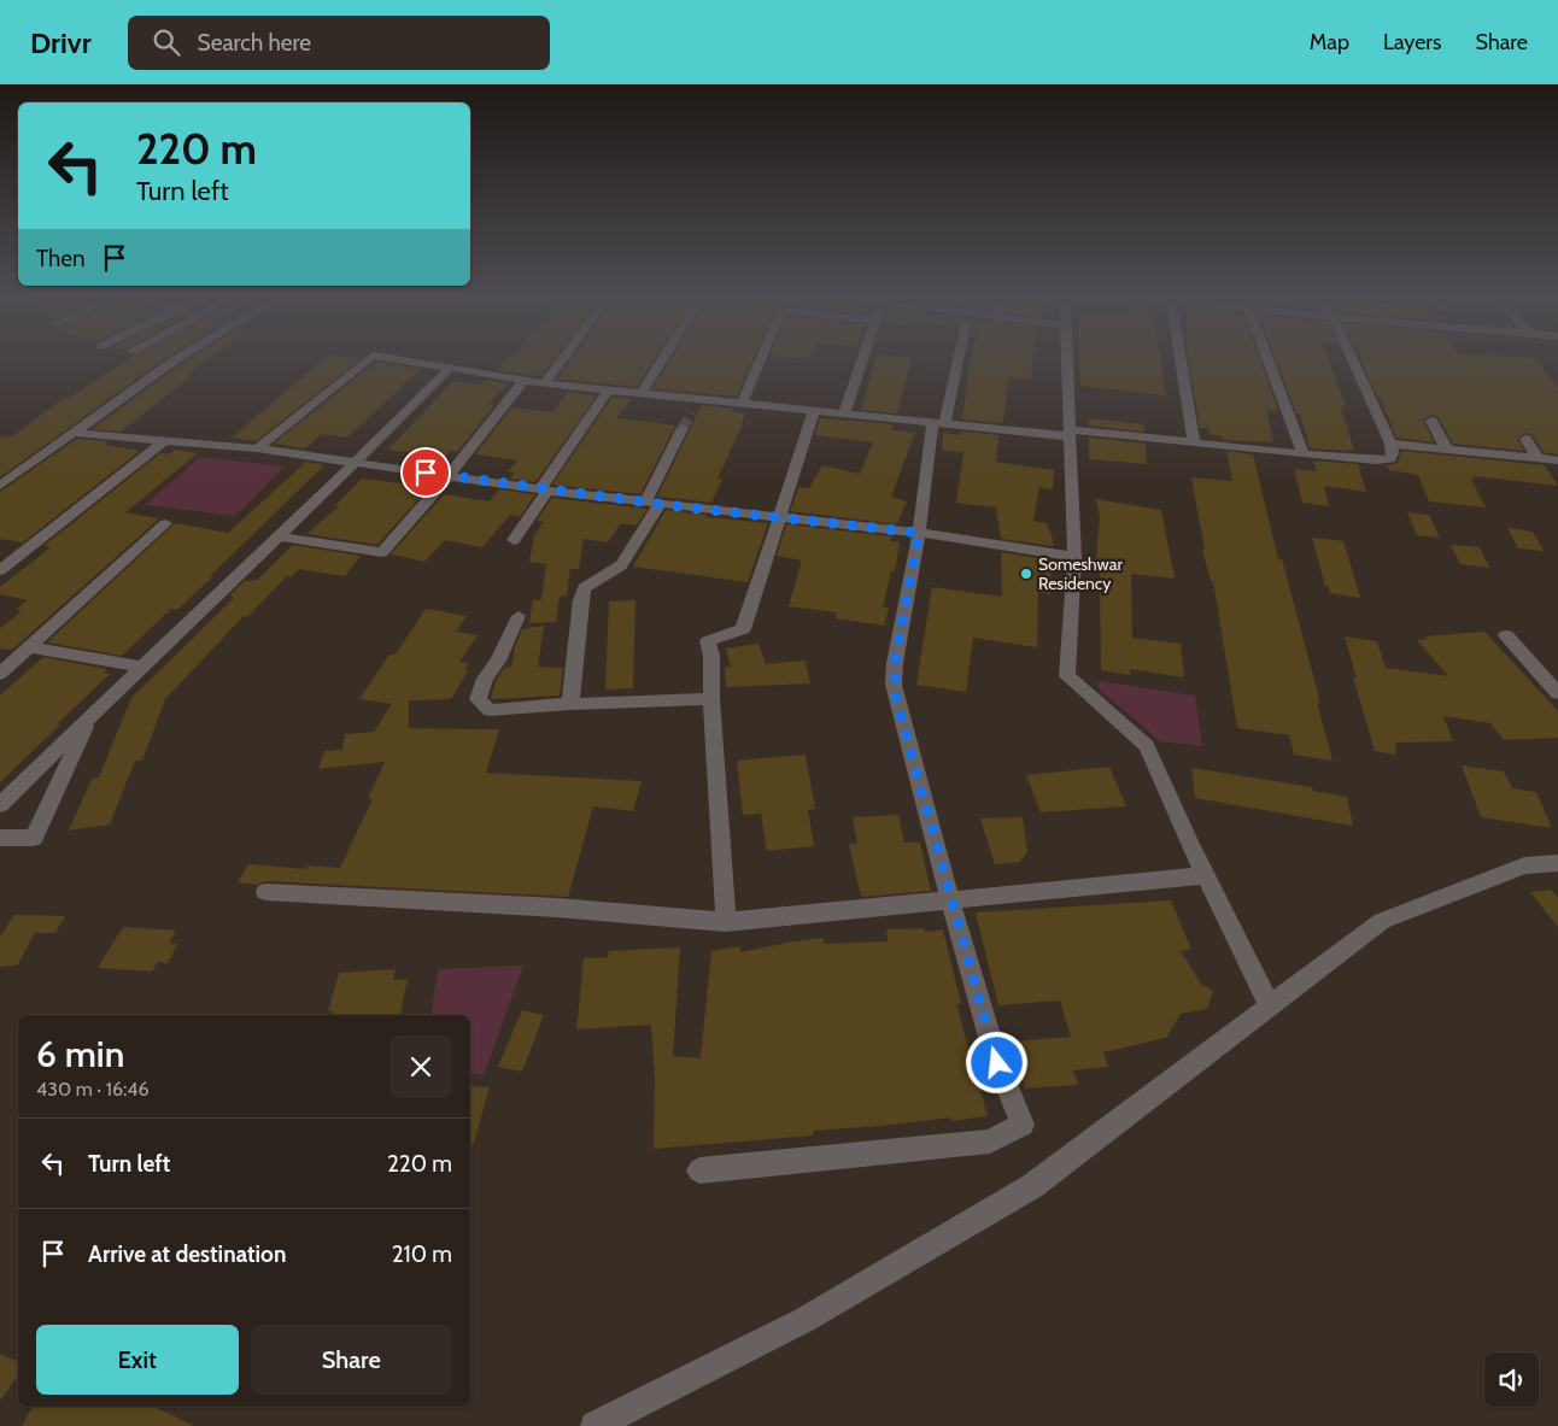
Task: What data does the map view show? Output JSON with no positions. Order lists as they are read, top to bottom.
{
  "places": ["Someshwar Residency"],
  "page": {
    "header": "Drivr",
    "search": "Search here",
    "nav": ["Map", "Layers", "Share"],
    "turn": ["220 m", "Turn left"],
    "then": "Then",
    "heading": ["6 min", "430 m · 16:46"],
    "list": [
      {
        "name": "Turn left",
        "value": "220 m"
      },
      {
        "name": "Arrive at destination",
        "value": "210 m"
      }
    ],
    "buttons": ["Exit", "Share"]
  }
}
